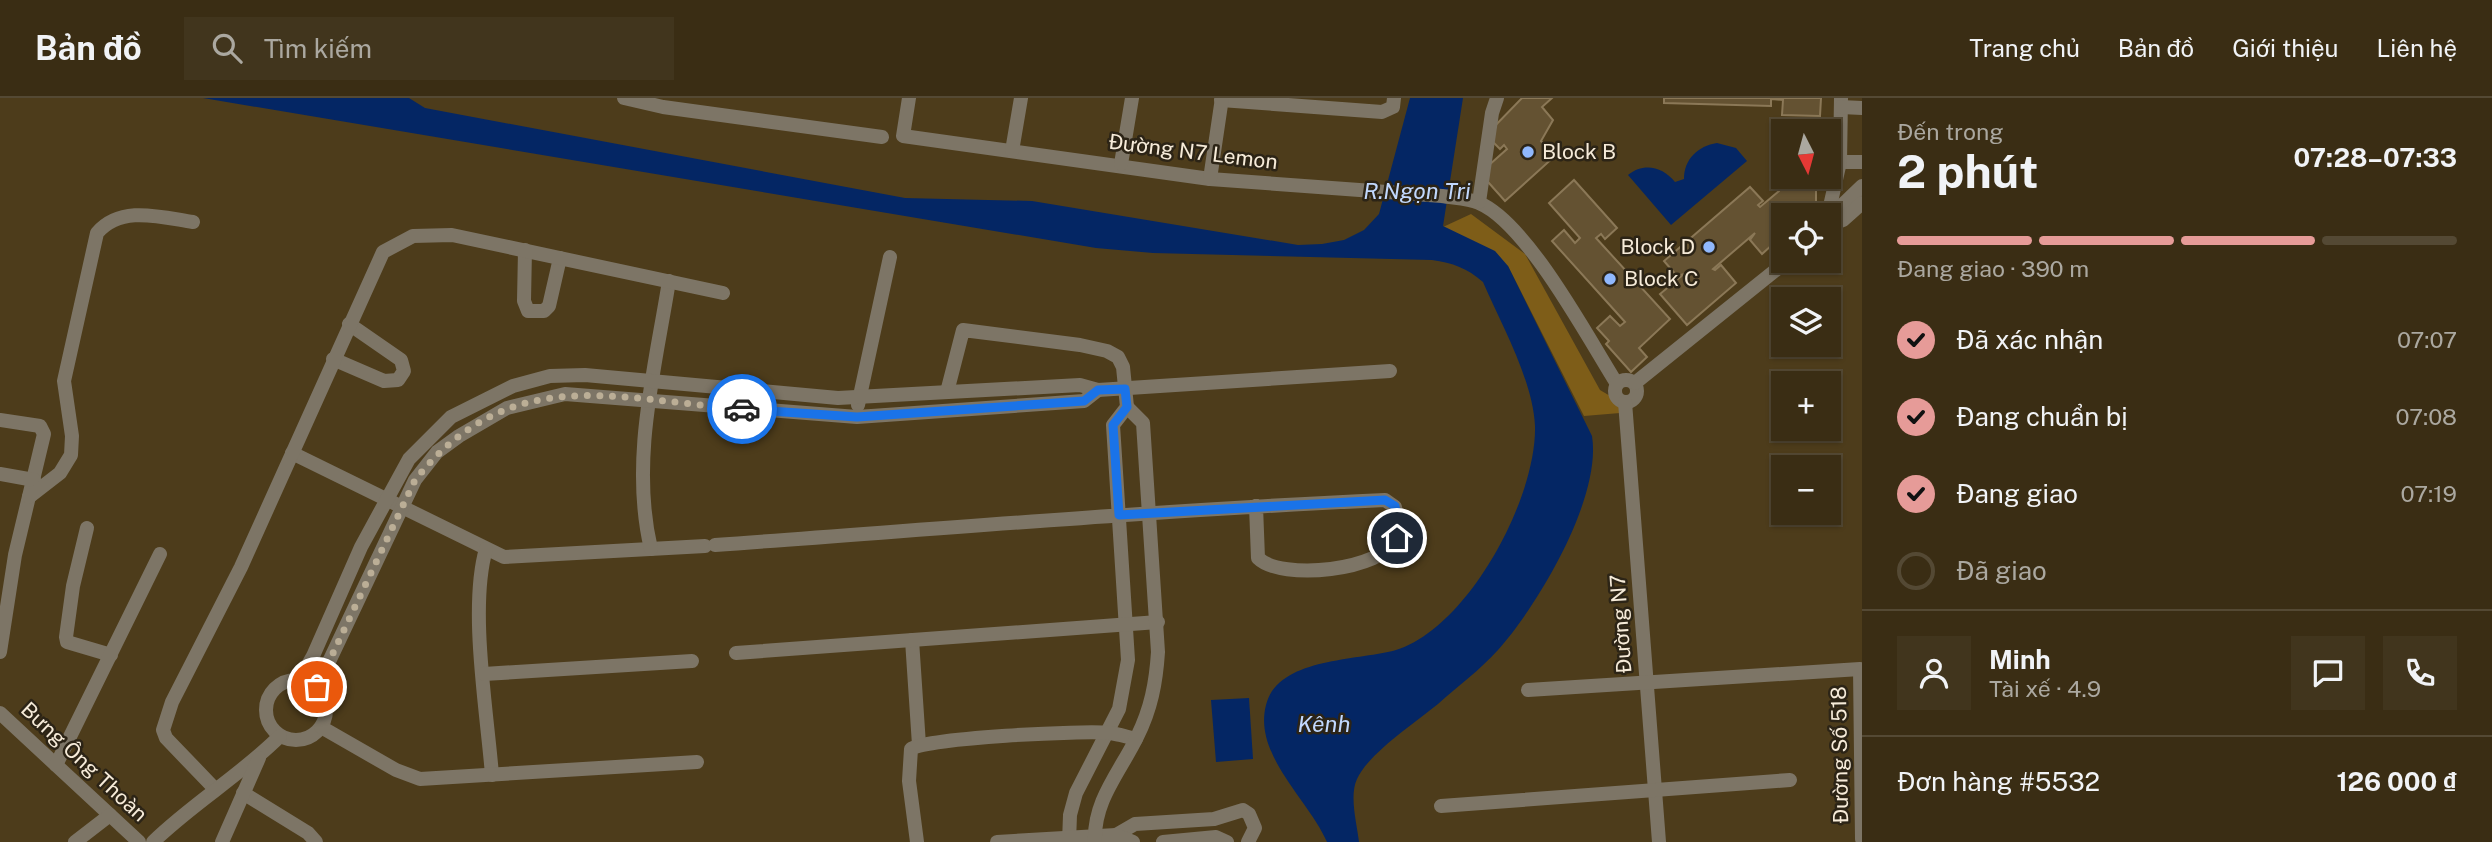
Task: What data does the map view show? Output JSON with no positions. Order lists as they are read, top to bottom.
{
  "streets": {
    "street": [
      "Đường N7 Lemon",
      "Đường N7",
      "Đường Số 518",
      "Bưng Ông Thoàn"
    ]
  },
  "crossings": [
    ["Đường N7", "Đường Số 518"]
  ],
  "water": ["R.Ngọn Tri", "Kênh"],
  "places": ["Block B", "Block D", "Block C"],
  "north": "bottom",
  "page": {
    "header": "Bản đồ",
    "search": "Tìm kiếm",
    "nav": [
      "Trang chủ",
      "Bản đồ",
      "Giới thiệu",
      "Liên hệ"
    ],
    "heading": ["2 phút", "Đến trong", "07:28–07:33"],
    "panel": [
      "Minh",
      "Tài xế · 4.9",
      "Đơn hàng #5532",
      "126 000 ₫"
    ],
    "map_buttons": ["+", "−"],
    "bar": "Đang giao · 390 m",
    "list": [
      ["Đã xác nhận", "07:07"],
      ["Đang chuẩn bị", "07:08"],
      ["Đang giao", "07:19"],
      "Đã giao"
    ]
  }
}
